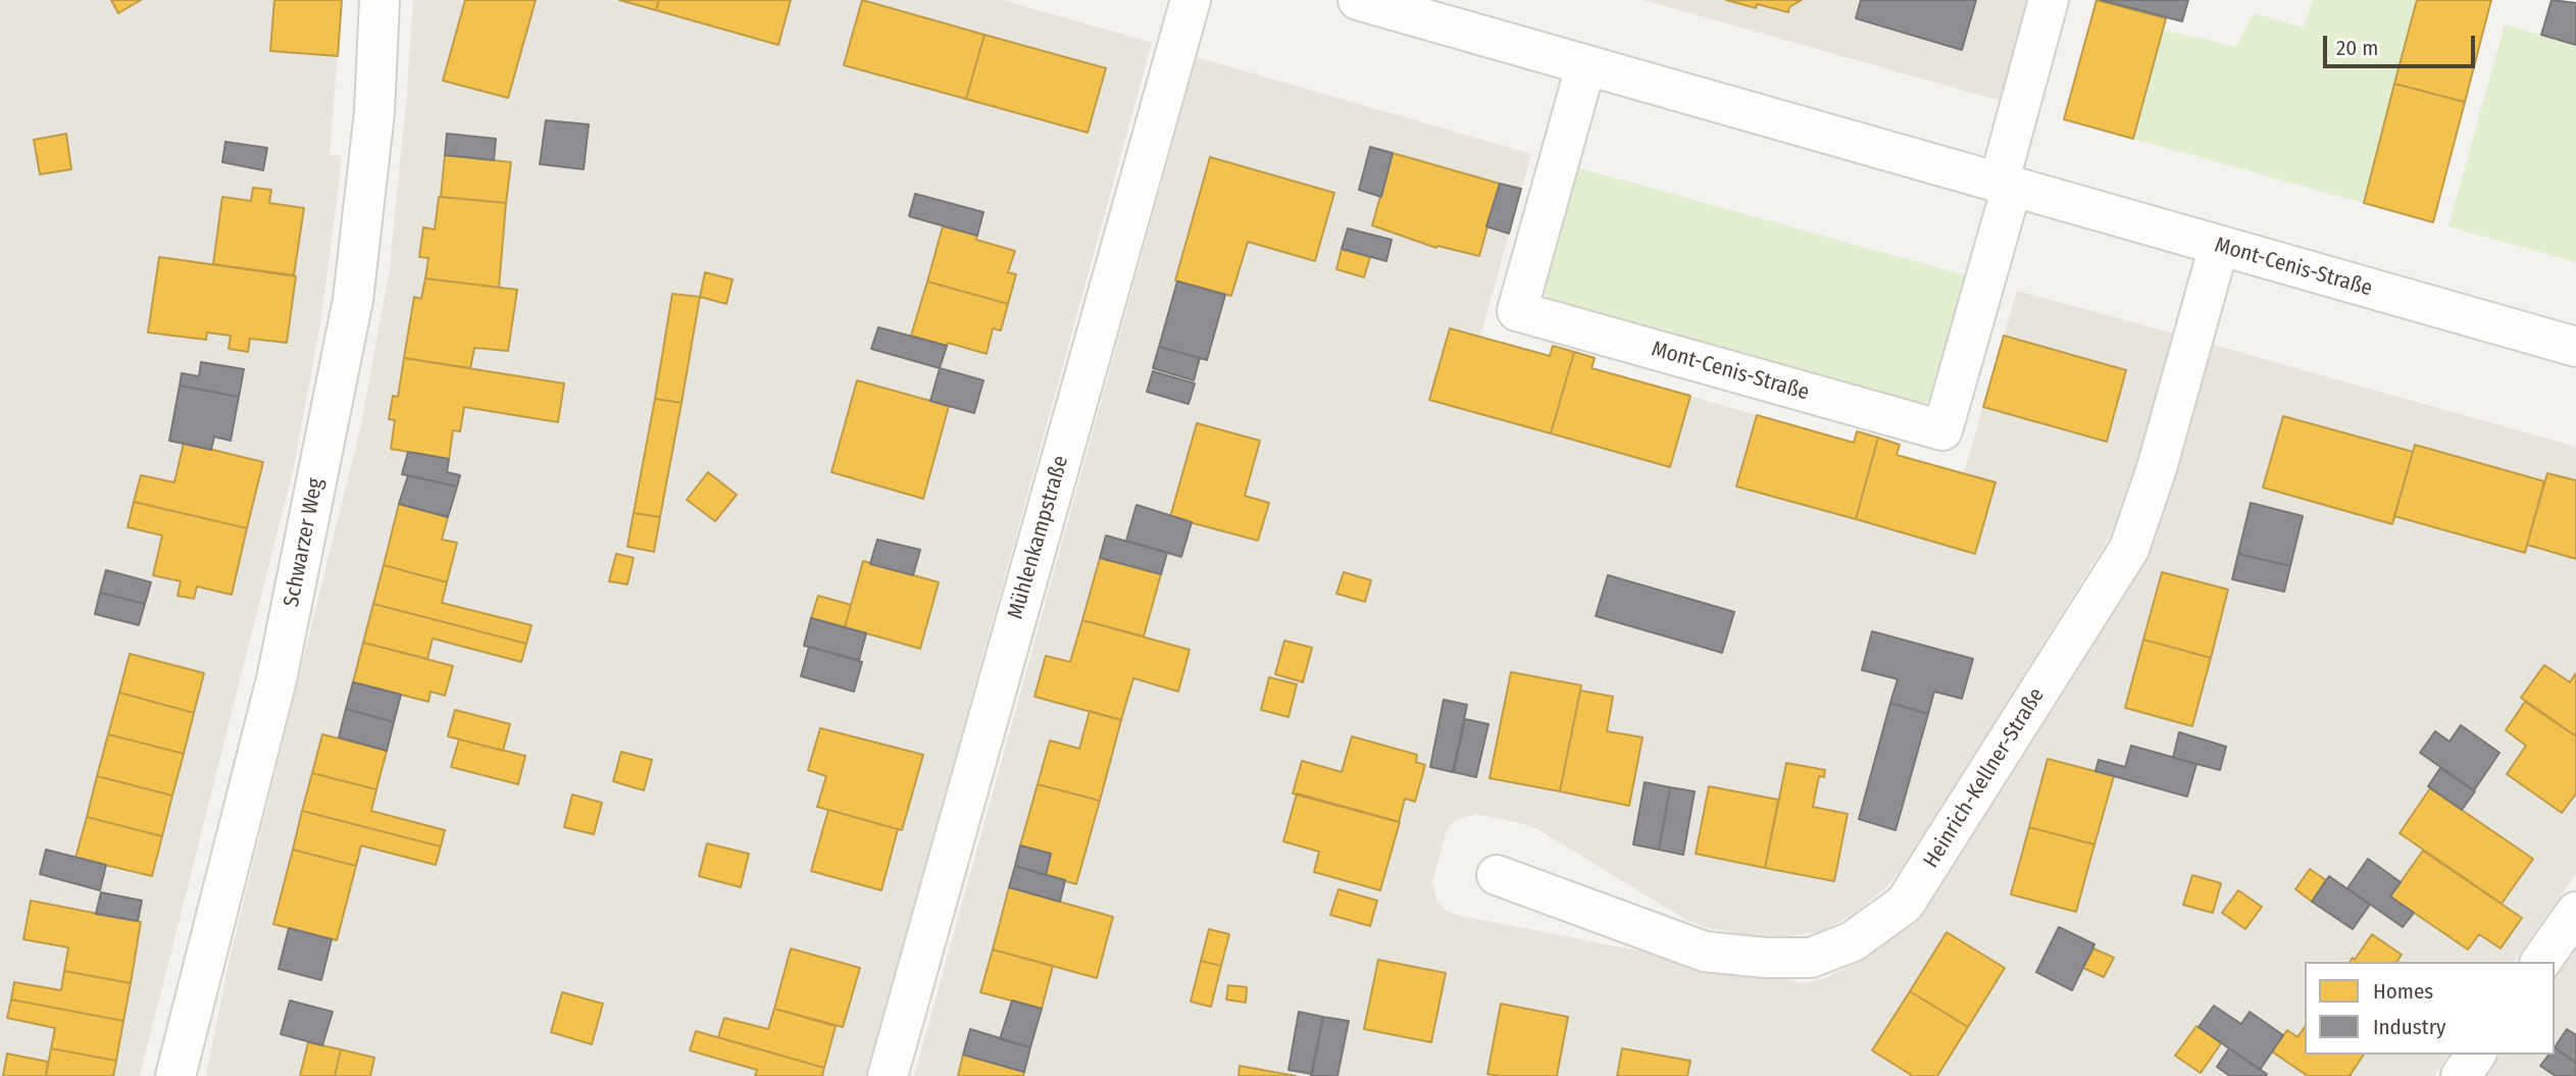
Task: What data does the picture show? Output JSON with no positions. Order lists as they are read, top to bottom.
{
  "streets": {
    "street": [
      "Mont-Cenis-Straße",
      "Mühlenkampstraße",
      "Schwarzer Weg",
      "Heinrich-Kellner-Straße"
    ]
  },
  "crossings": [
    ["Mont-Cenis-Straße", "Heinrich-Kellner-Straße"]
  ],
  "legend": ["Homes", "Industry"],
  "scale_bar": "20 m"
}
